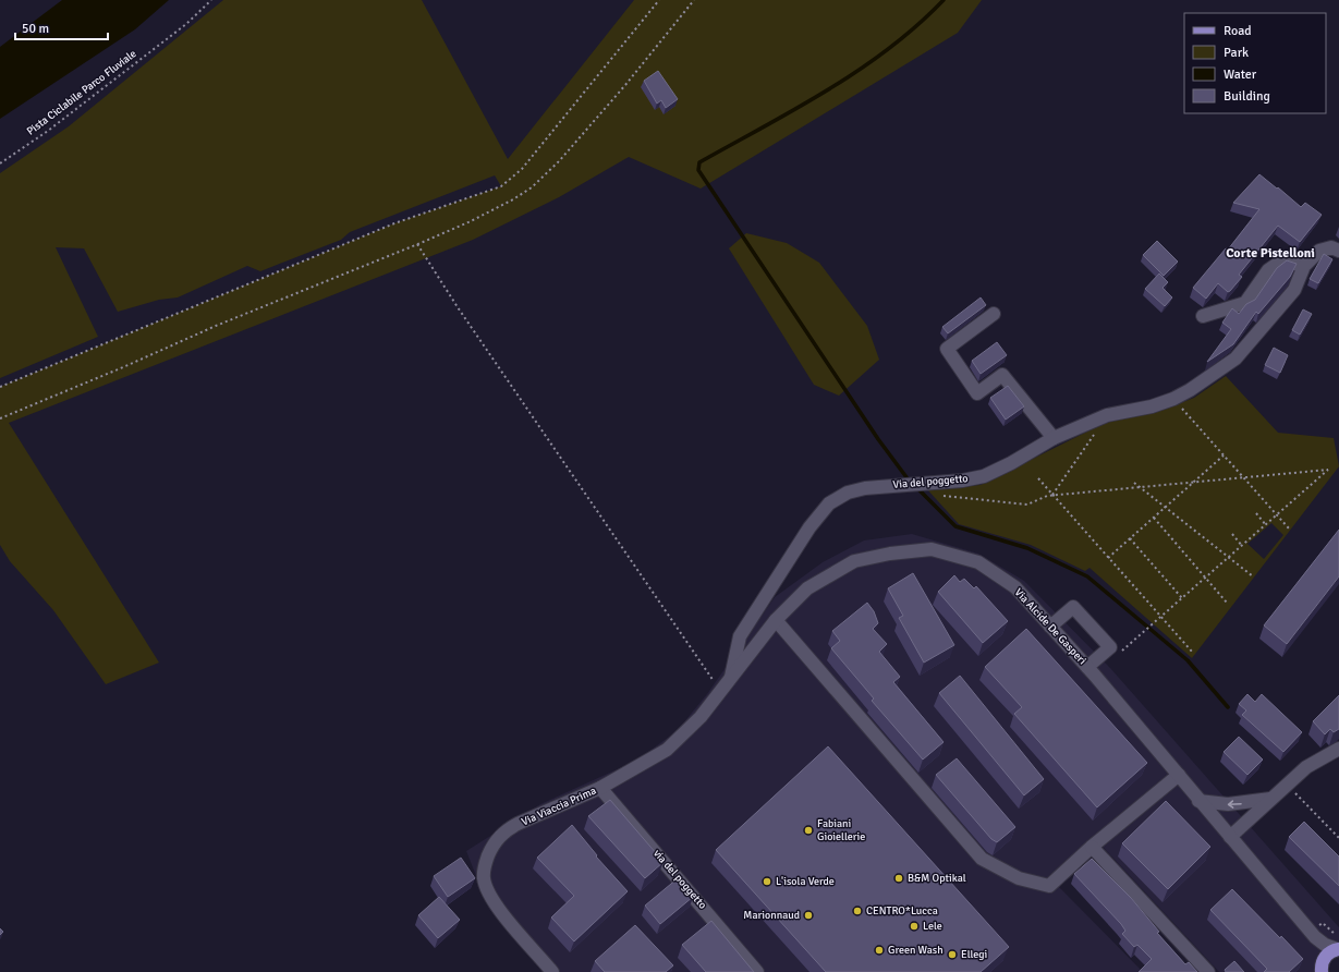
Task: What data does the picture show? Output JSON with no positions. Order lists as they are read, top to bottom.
{
  "streets": {
    "street": [
      "Via del poggetto",
      "Via Alcide De Gasperi",
      "Via Viaccia Prima",
      "via del poggetto"
    ],
    "path": ["Pista Ciclabile Parco Fluviale"]
  },
  "crossings": [
    ["Via del poggetto", "Via Alcide De Gasperi"],
    ["Via del poggetto", "Via Viaccia Prima"],
    ["Via Alcide De Gasperi", "Via Viaccia Prima"],
    ["Via Viaccia Prima", "via del poggetto"]
  ],
  "districts": ["Corte Pistelloni"],
  "places": [
    "Fabiani Gioiellerie",
    "B&M Optikal",
    "L'isola Verde",
    "CENTRO*Lucca",
    "Marionnaud",
    "Lele",
    "Green Wash",
    "Ellegi"
  ],
  "legend": [
    "Road",
    "Park",
    "Water",
    "Building"
  ],
  "scale_bar": "50 m"
}
